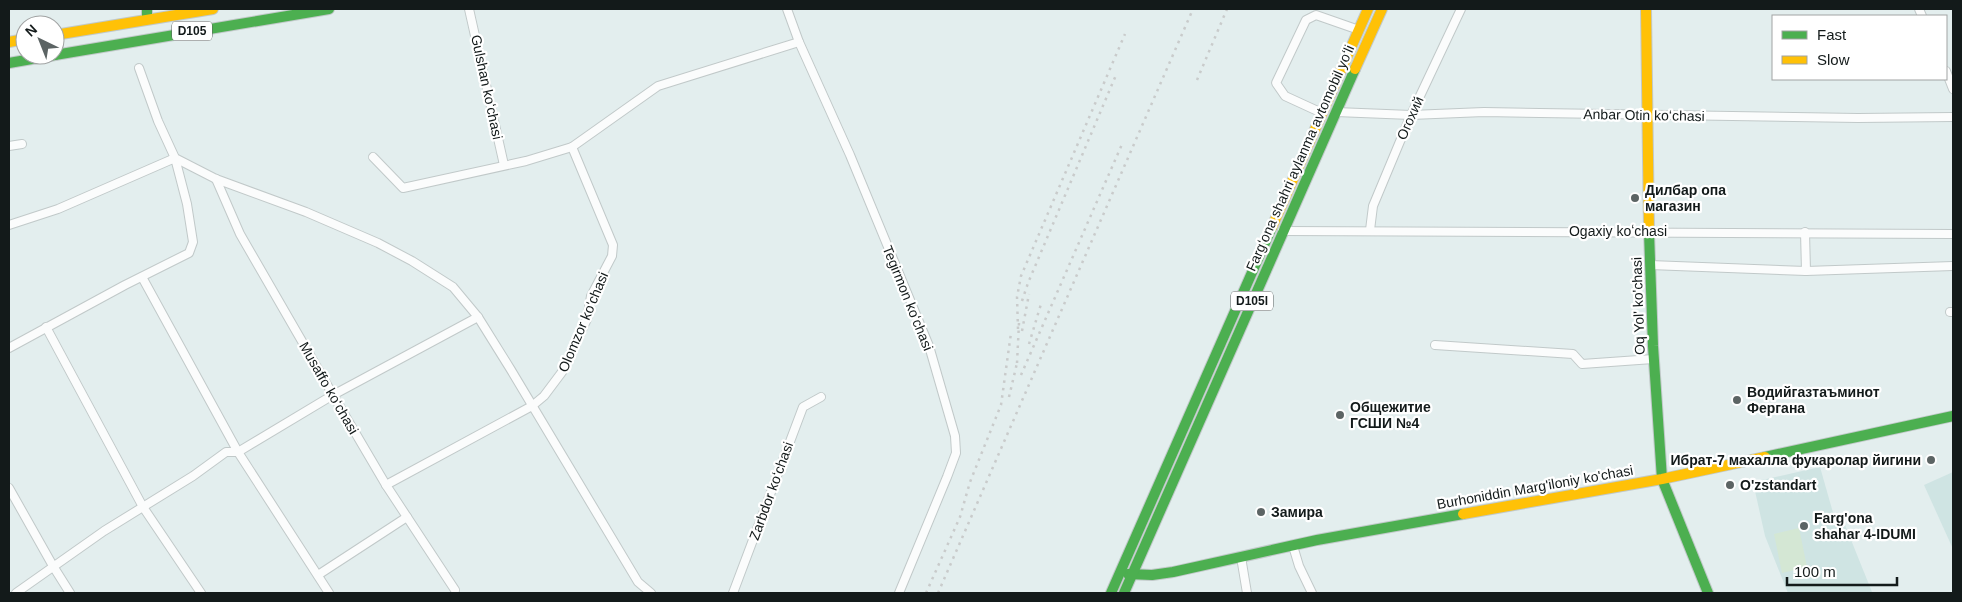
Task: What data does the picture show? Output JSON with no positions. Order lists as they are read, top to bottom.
{
  "streets": {
    "main road": [
      "D105",
      "Fargʻona shahri aylanma avtomobil yoʻli",
      "D105l",
      "Oq Yol' ko'chasi",
      "Burhoniddin Marg'iloniy ko'chasi"
    ],
    "street": [
      "Gulshan koʻchasi",
      "Anbar Otin koʻchasi",
      "Огохий",
      "Ogaxiy koʻchasi",
      "Tegirmon koʻchasi",
      "Olomzor ko'chasi",
      "Musaffo koʻchasi",
      "Zarbdor koʻchasi"
    ]
  },
  "crossings": [
    ["Anbar Otin koʻchasi", "Огохий"],
    ["Anbar Otin koʻchasi", "Fargʻona shahri aylanma avtomobil yoʻli"],
    ["Anbar Otin koʻchasi", "Oq Yol' ko'chasi"],
    ["Огохий", "Ogaxiy koʻchasi"],
    ["Fargʻona shahri aylanma avtomobil yoʻli", "Ogaxiy koʻchasi"],
    ["Fargʻona shahri aylanma avtomobil yoʻli", "Burhoniddin Marg'iloniy ko'chasi"],
    ["Ogaxiy koʻchasi", "Oq Yol' ko'chasi"],
    ["Oq Yol' ko'chasi", "Burhoniddin Marg'iloniy ko'chasi"],
    ["Olomzor ko'chasi", "Musaffo koʻchasi"]
  ],
  "places": [
    "Дилбар опа магазин",
    "Водийгазтаъминот Фергана",
    "Общежитие ГСШИ №4",
    "Ибрат-7 махалла фукаролар йигини",
    "O'zstandart",
    "Замира",
    "Farg'ona shahar 4-IDUMI"
  ],
  "legend": ["Fast", "Slow"],
  "scale_bar": "100 m",
  "north": "top left"
}
